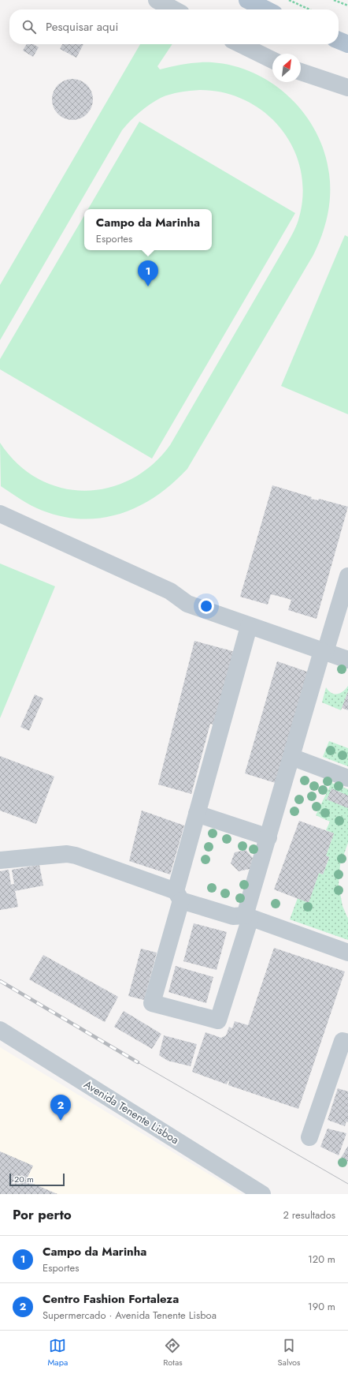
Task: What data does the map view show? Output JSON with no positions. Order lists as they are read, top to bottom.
{
  "streets": {
    "street": ["Avenida Tenente Lisboa"]
  },
  "scale_bar": "20 m",
  "north": "top right",
  "page": {
    "search": "Pesquisar aqui",
    "popup": ["Campo da Marinha", "Esportes"],
    "pins": ["1", "2"],
    "scale": "20 m",
    "heading": ["Por perto", "2 resultados"],
    "list": [
      {
        "mark": "1",
        "name": "Campo da Marinha",
        "note": "Esportes",
        "value": "120 m"
      },
      {
        "mark": "2",
        "name": "Centro Fashion Fortaleza",
        "note": "Supermercado · Avenida Tenente Lisboa",
        "value": "190 m"
      }
    ],
    "nav": ["Mapa", "Rotas", "Salvos"]
  }
}
